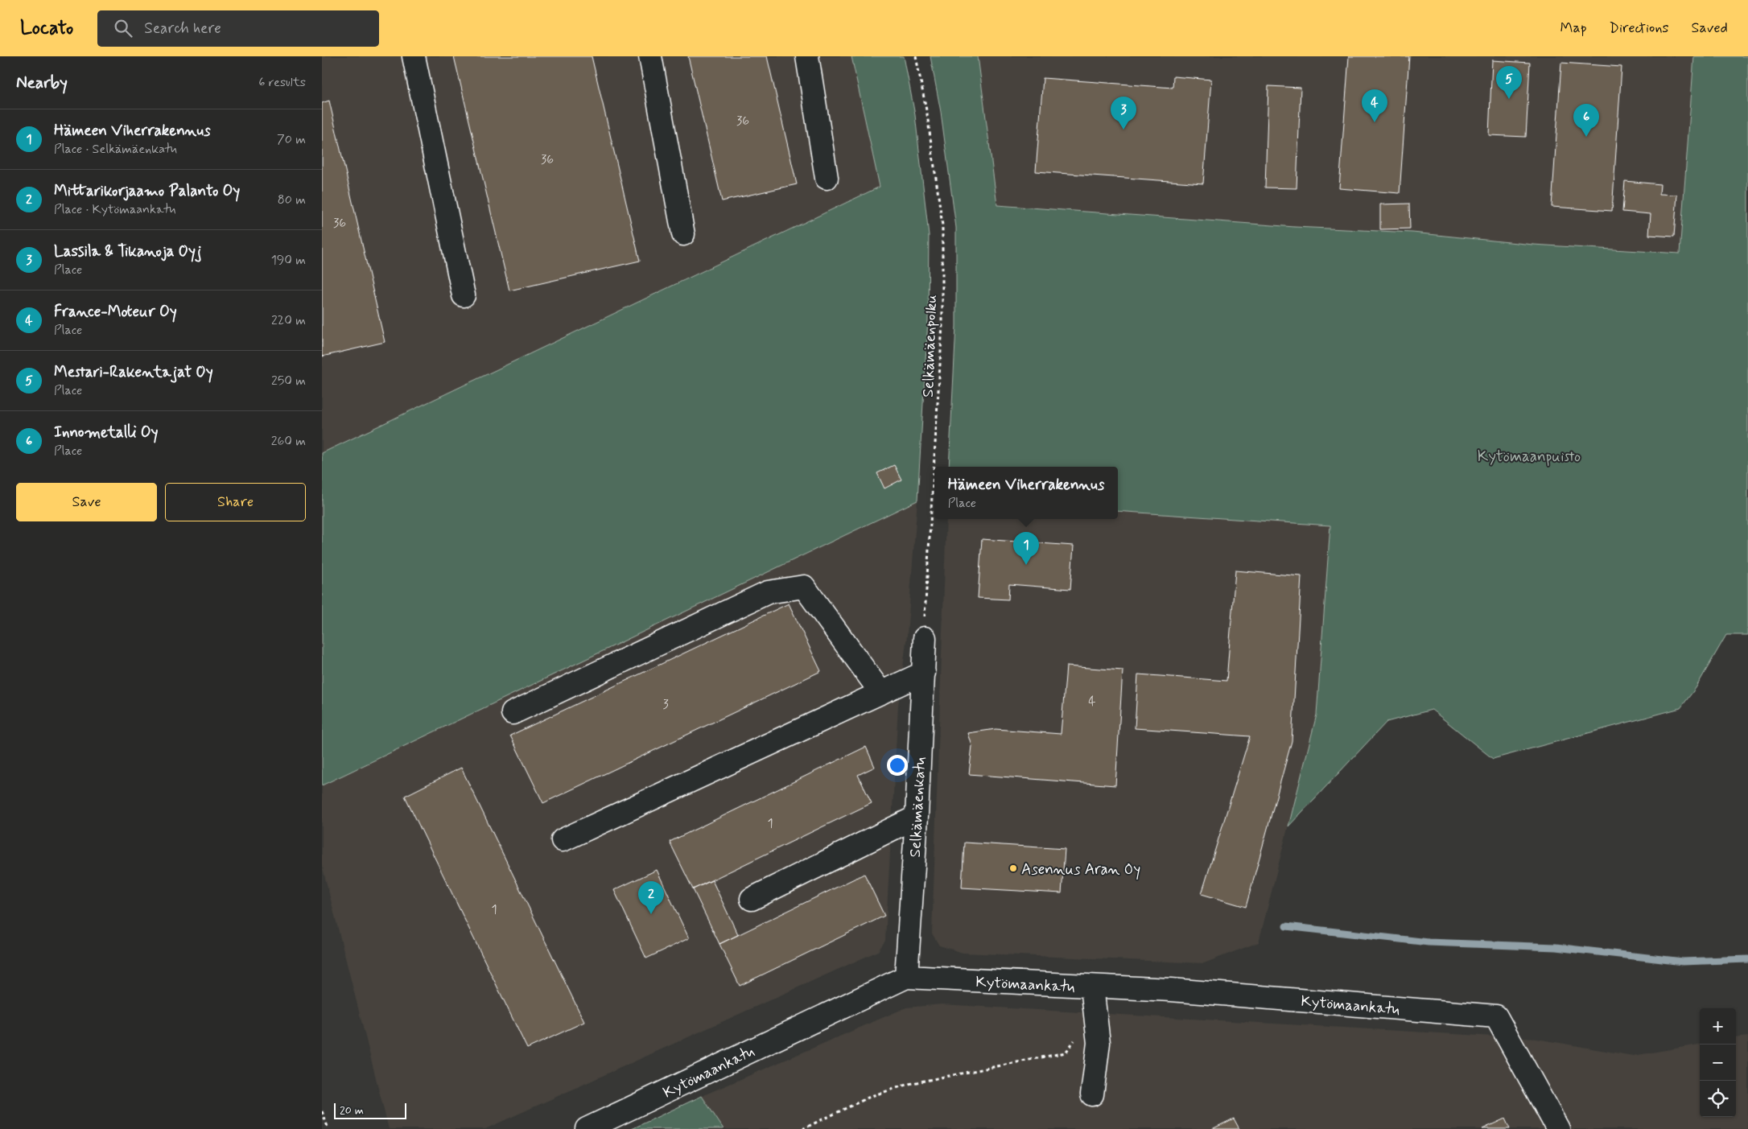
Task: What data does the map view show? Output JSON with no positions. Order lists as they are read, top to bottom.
{
  "streets": {
    "street": ["Selkämäenkatu", "Kytömaankatu"],
    "path": ["Selkämäenpolku"]
  },
  "crossings": [
    ["Selkämäenpolku", "Selkämäenkatu"],
    ["Selkämäenkatu", "Kytömaankatu"]
  ],
  "parks": ["Kytömaanpuisto"],
  "places": ["Asennus Aran Oy"],
  "house_numbers": [
    "36",
    "36",
    "36",
    "4",
    "3",
    "1",
    "1"
  ],
  "scale_bar": "20 m",
  "page": {
    "header": "Locato",
    "search": "Search here",
    "nav": ["Map", "Directions", "Saved"],
    "heading": ["Nearby", "6 results"],
    "pins": [
      "5",
      "4",
      "3",
      "6",
      "1",
      "2"
    ],
    "list": [
      {
        "mark": "1",
        "name": "Hämeen Viherrakennus",
        "note": "Place · Selkämäenkatu",
        "value": "70 m"
      },
      {
        "mark": "2",
        "name": "Mittarikorjaamo Palanto Oy",
        "note": "Place · Kytömaankatu",
        "value": "80 m"
      },
      {
        "mark": "3",
        "name": "Lassila & Tikanoja Oyj",
        "note": "Place",
        "value": "190 m"
      },
      {
        "mark": "4",
        "name": "France-Moteur Oy",
        "note": "Place",
        "value": "220 m"
      },
      {
        "mark": "5",
        "name": "Mestari-Rakentajat Oy",
        "note": "Place",
        "value": "250 m"
      },
      {
        "mark": "6",
        "name": "Innometalli Oy",
        "note": "Place",
        "value": "260 m"
      }
    ],
    "popup": ["Hämeen Viherrakennus", "Place"],
    "buttons": ["Save", "Share"],
    "map_buttons": ["+", "−"],
    "scale": "20 m"
  }
}
